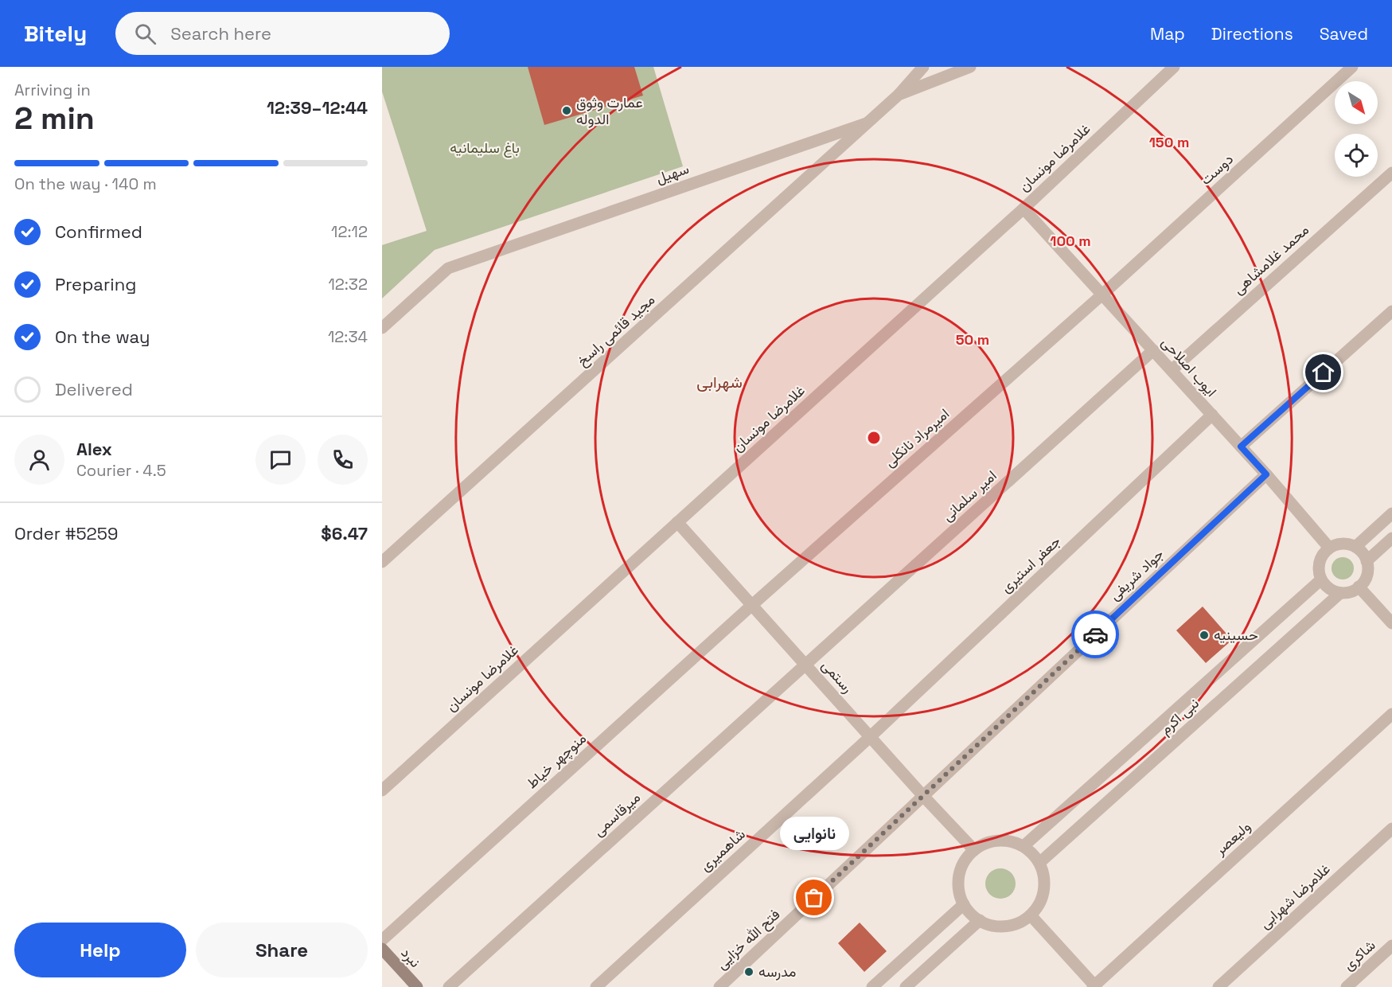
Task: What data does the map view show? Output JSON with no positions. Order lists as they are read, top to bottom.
{
  "streets": {
    "main road": ["نبرد"],
    "street": [
      "غلامرضا مونسان",
      "دوست",
      "سهیل",
      "محمد غلامشاهی",
      "مجید قائمی راسخ",
      "ایوب اصلاحی",
      "امیرمراد نانکلی",
      "امیر سلمانی",
      "جعفر استیری",
      "جواد شریفی",
      "رستمی",
      "نبی اکرم",
      "منوچهر خیاط",
      "میرقاسمی",
      "ولیعصر",
      "شاهمیری",
      "غلامرضا شهرابی",
      "فتح الله خزایی",
      "شاکری"
    ]
  },
  "crossings": [
    ["غلامرضا مونسان", "ایوب اصلاحی"],
    ["غلامرضا مونسان", "رستمی"],
    ["دوست", "ایوب اصلاحی"],
    ["دوست", "امیرمراد نانکلی"],
    ["سهیل", "مجید قائمی راسخ"],
    ["محمد غلامشاهی", "ایوب اصلاحی"],
    ["ایوب اصلاحی", "امیرمراد نانکلی"],
    ["ایوب اصلاحی", "امیر سلمانی"],
    ["ایوب اصلاحی", "جعفر استیری"],
    ["ایوب اصلاحی", "جواد شریفی"],
    ["ایوب اصلاحی", "نبی اکرم"],
    ["امیرمراد نانکلی", "رستمی"],
    ["امیرمراد نانکلی", "منوچهر خیاط"],
    ["امیر سلمانی", "رستمی"],
    ["امیر سلمانی", "میرقاسمی"],
    ["جعفر استیری", "رستمی"],
    ["جعفر استیری", "شاهمیری"],
    ["جواد شریفی", "رستمی"],
    ["جواد شریفی", "فتح الله خزایی"],
    ["رستمی", "نبی اکرم"],
    ["رستمی", "منوچهر خیاط"],
    ["رستمی", "میرقاسمی"],
    ["رستمی", "شاهمیری"],
    ["رستمی", "فتح الله خزایی"]
  ],
  "districts": ["شهرابی"],
  "parks": ["باغ سلیمانیه"],
  "places": [
    "عمارت وثوق الدوله",
    "حسینیه",
    "نانوایی",
    "مدرسه"
  ],
  "north": "bottom right",
  "page": {
    "header": "Bitely",
    "search": "Search here",
    "nav": ["Map", "Directions", "Saved"],
    "heading": ["2 min", "Arriving in", "12:39–12:44"],
    "panel": [
      "Alex",
      "Courier · 4.5",
      "Order #5259",
      "$6.47"
    ],
    "bar": "On the way · 140 m",
    "list": [
      ["Confirmed", "12:12"],
      ["Preparing", "12:32"],
      ["On the way", "12:34"],
      "Delivered"
    ],
    "bubble": "نانوایی",
    "buttons": ["Help", "Share"]
  },
  "rings": ["150 m", "100 m", "50 m"]
}
